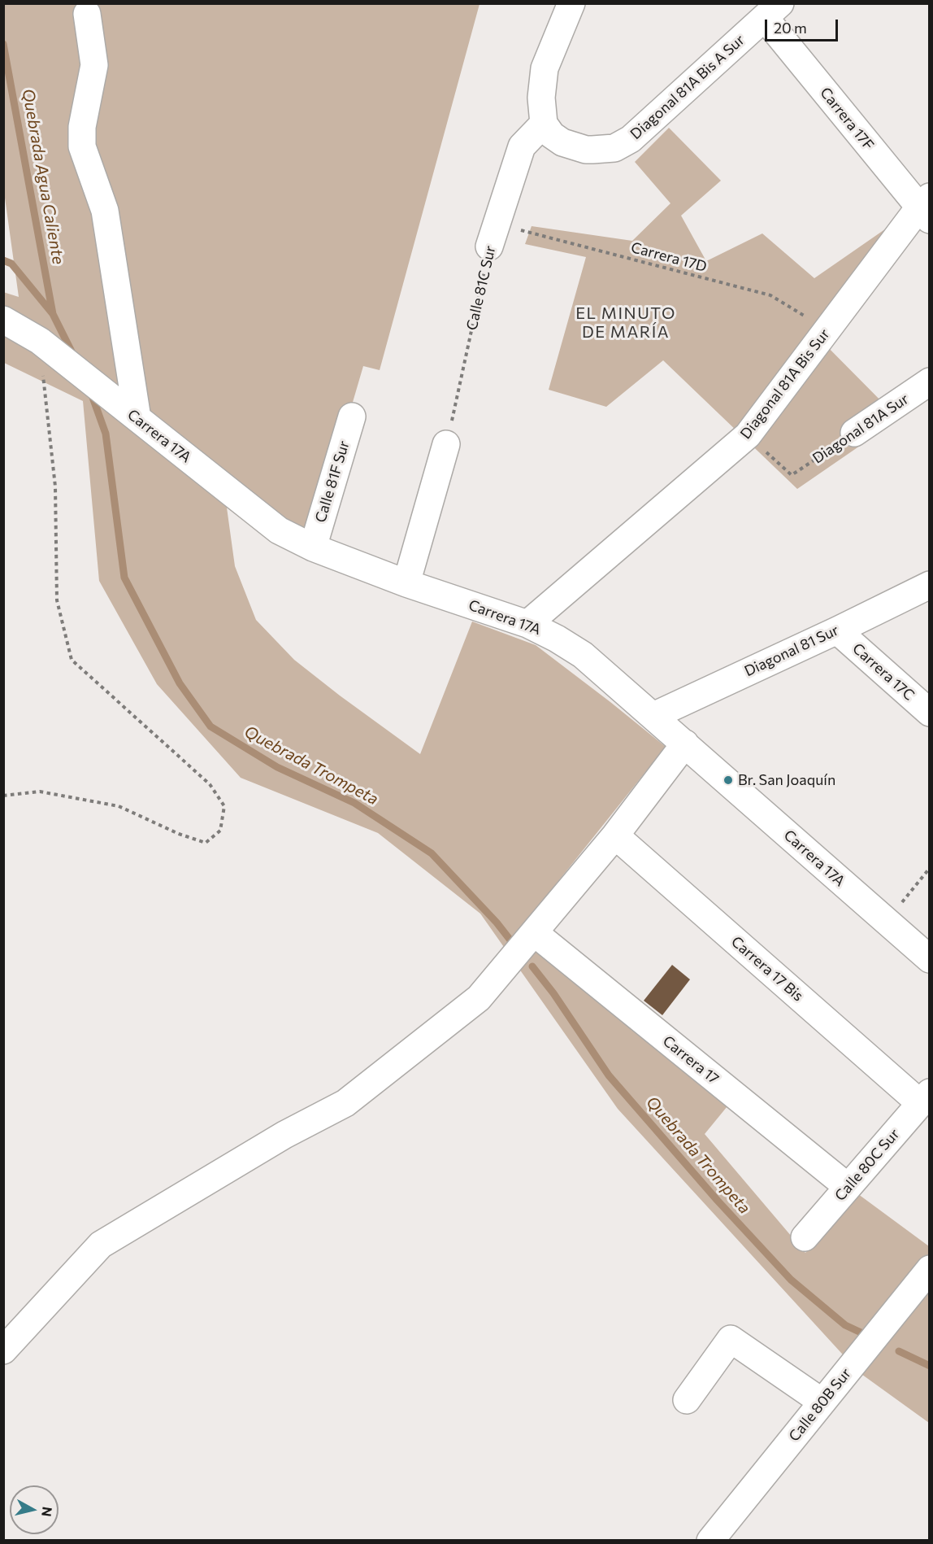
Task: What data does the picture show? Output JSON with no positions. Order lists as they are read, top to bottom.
{
  "streets": {
    "street": [
      "Diagonal 81A Bis A Sur",
      "Carrera 17F",
      "Diagonal 81A Bis Sur",
      "Diagonal 81A Sur",
      "Carrera 17A",
      "Calle 81F Sur",
      "Diagonal 81 Sur",
      "Carrera 17C",
      "Carrera 17 Bis",
      "Carrera 17",
      "Calle 80C Sur",
      "Calle 80B Sur"
    ],
    "path": ["Carrera 17D", "Calle 81C Sur"]
  },
  "crossings": [
    ["Diagonal 81A Bis A Sur", "Carrera 17F"],
    ["Carrera 17F", "Diagonal 81A Bis Sur"],
    ["Carrera 17D", "Calle 81C Sur"],
    ["Carrera 17D", "Diagonal 81A Bis Sur"],
    ["Diagonal 81A Bis Sur", "Diagonal 81A Sur"],
    ["Diagonal 81A Bis Sur", "Carrera 17A"],
    ["Carrera 17A", "Calle 81F Sur"],
    ["Carrera 17A", "Diagonal 81 Sur"],
    ["Diagonal 81 Sur", "Carrera 17C"],
    ["Carrera 17 Bis", "Calle 80C Sur"],
    ["Carrera 17", "Calle 80C Sur"]
  ],
  "districts": ["EL MINUTO DE MARÍA"],
  "water": ["Quebrada Agua Caliente", "Quebrada Trompeta"],
  "places": ["Br. San Joaquín"],
  "scale_bar": "20 m",
  "north": "right"
}
